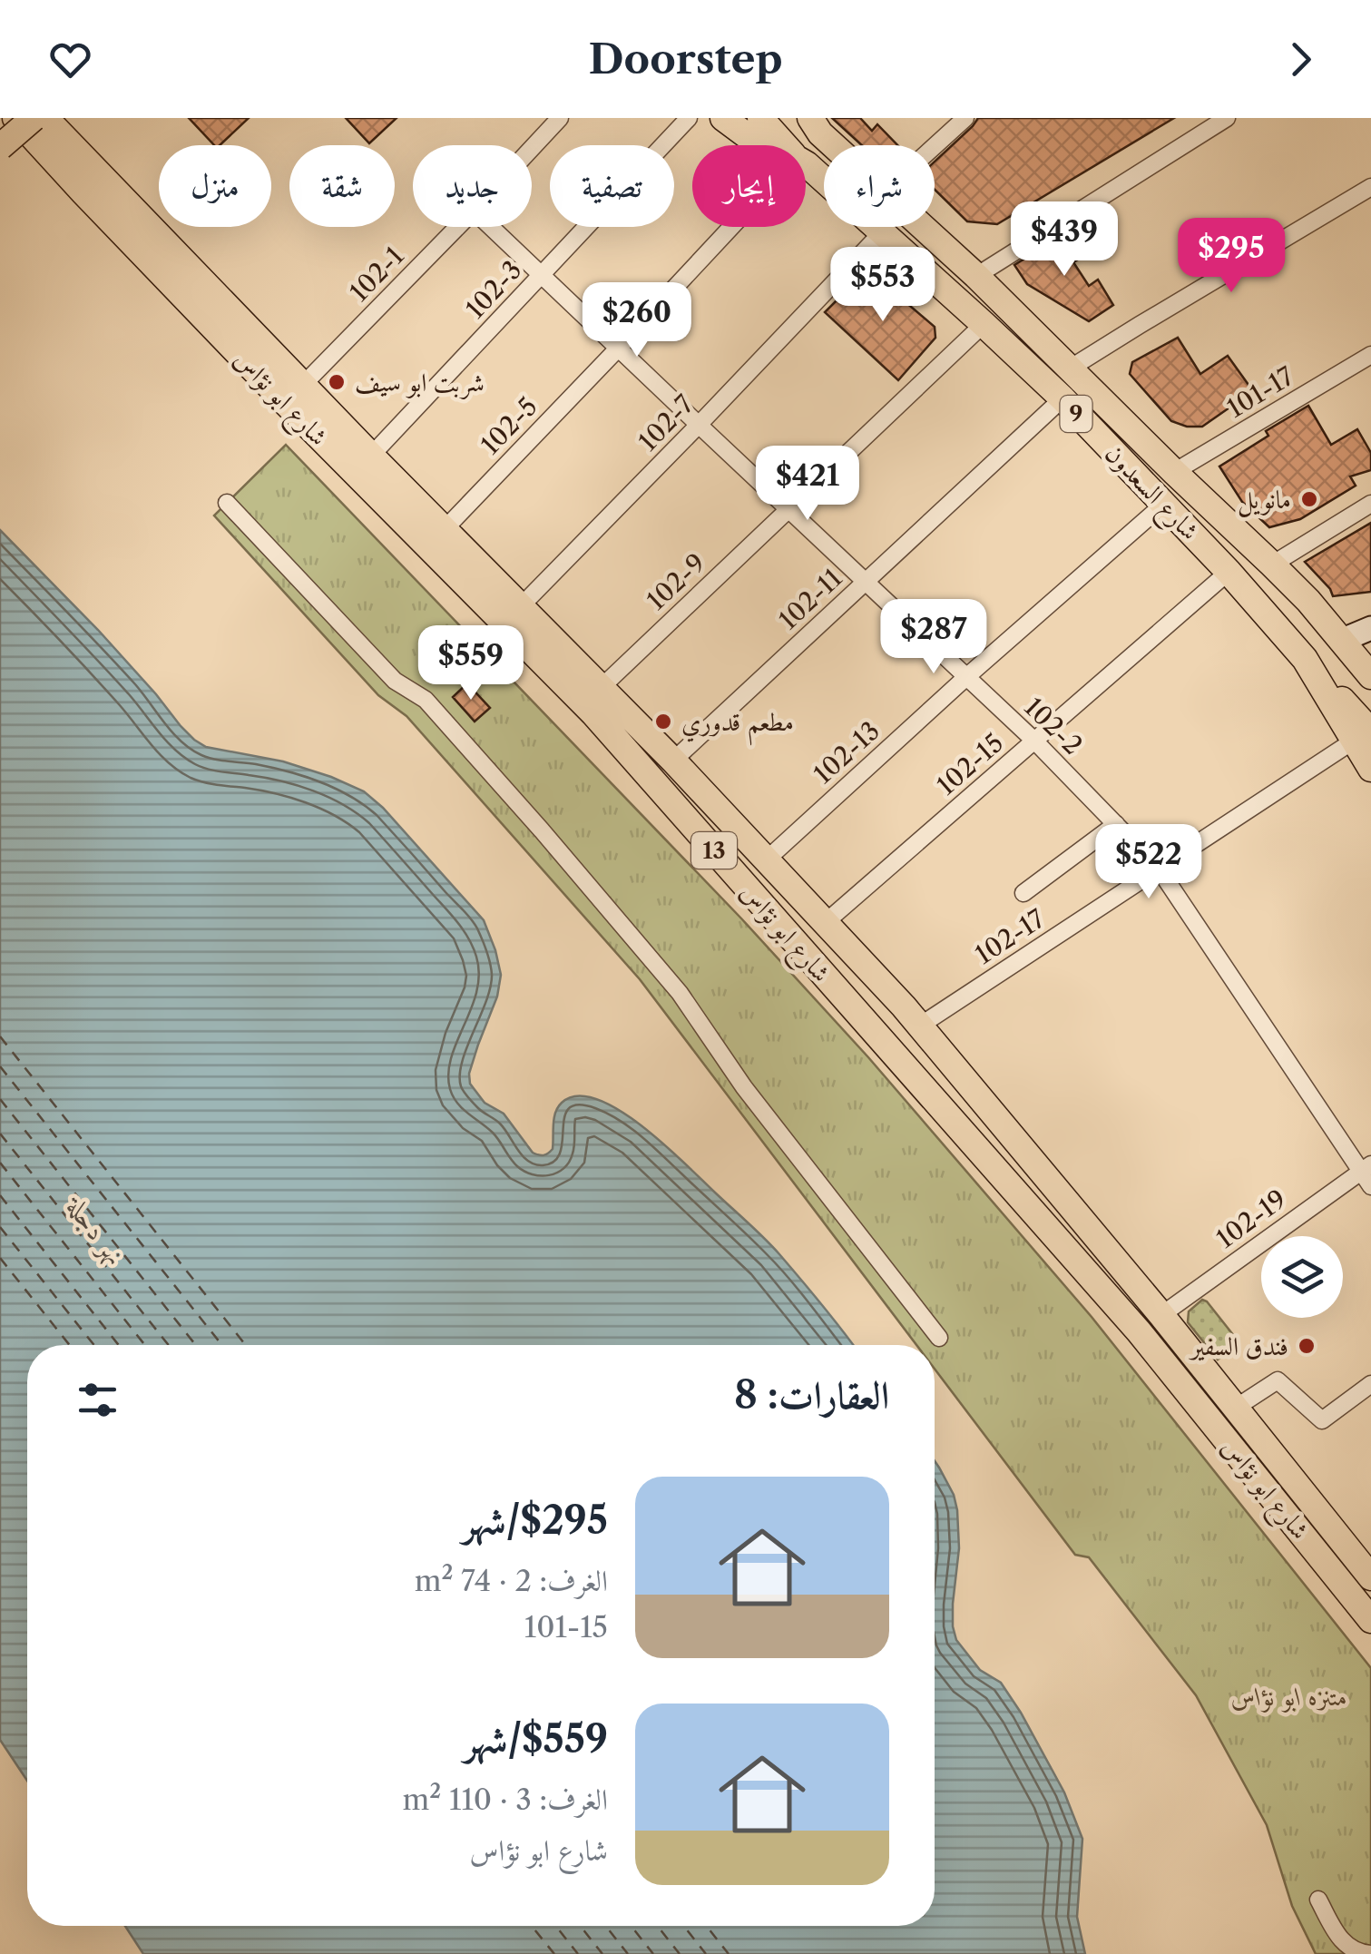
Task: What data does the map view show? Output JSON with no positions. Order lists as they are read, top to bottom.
{
  "streets": {
    "main road": [
      "شارع ابو نؤاس",
      "9",
      "شارع السعدون",
      "13"
    ],
    "street": [
      "102-1",
      "102-3",
      "101-17",
      "102-7",
      "102-5",
      "102-9",
      "102-11",
      "102-2",
      "102-13",
      "102-15",
      "102-17",
      "102-19"
    ]
  },
  "crossings": [
    ["102-1", "شارع ابو نؤاس"],
    ["102-3", "شارع ابو نؤاس"],
    ["102-3", "102-2"],
    ["101-17", "شارع السعدون"],
    ["شارع ابو نؤاس", "102-7"],
    ["شارع ابو نؤاس", "102-5"],
    ["شارع ابو نؤاس", "102-9"],
    ["شارع ابو نؤاس", "102-11"],
    ["شارع ابو نؤاس", "102-13"],
    ["شارع ابو نؤاس", "102-15"],
    ["شارع ابو نؤاس", "102-17"],
    ["شارع ابو نؤاس", "102-19"],
    ["102-7", "شارع السعدون"],
    ["102-7", "102-2"],
    ["102-5", "102-2"],
    ["شارع السعدون", "102-9"],
    ["شارع السعدون", "102-11"],
    ["شارع السعدون", "102-13"],
    ["شارع السعدون", "102-15"],
    ["شارع السعدون", "102-17"],
    ["102-9", "102-2"],
    ["102-11", "102-2"],
    ["102-2", "102-13"],
    ["102-2", "102-15"],
    ["102-2", "102-17"],
    ["102-2", "102-19"]
  ],
  "water": ["نهر دجلة"],
  "parks": ["متنزه ابو نؤاس"],
  "places": [
    "شربت ابو سيف",
    "مانويل",
    "مطعم قدوري",
    "فندق السفير"
  ],
  "page": {
    "header": "Doorstep",
    "chip": [
      "شراء",
      "إيجار",
      "تصفية",
      "جديد",
      "شقة",
      "منزل"
    ],
    "price": [
      "$439",
      "$295",
      "$553",
      "$260",
      "$421",
      "$287",
      "$559",
      "$522"
    ],
    "heading": "العقارات: 8",
    "list": [
      {
        "name": "$295/شهر",
        "note": "الغرف: 2 · 74 m² · 101-15"
      },
      {
        "name": "$559/شهر",
        "note": "الغرف: 3 · 110 m² · شارع ابو نؤاس"
      }
    ]
  }
}
